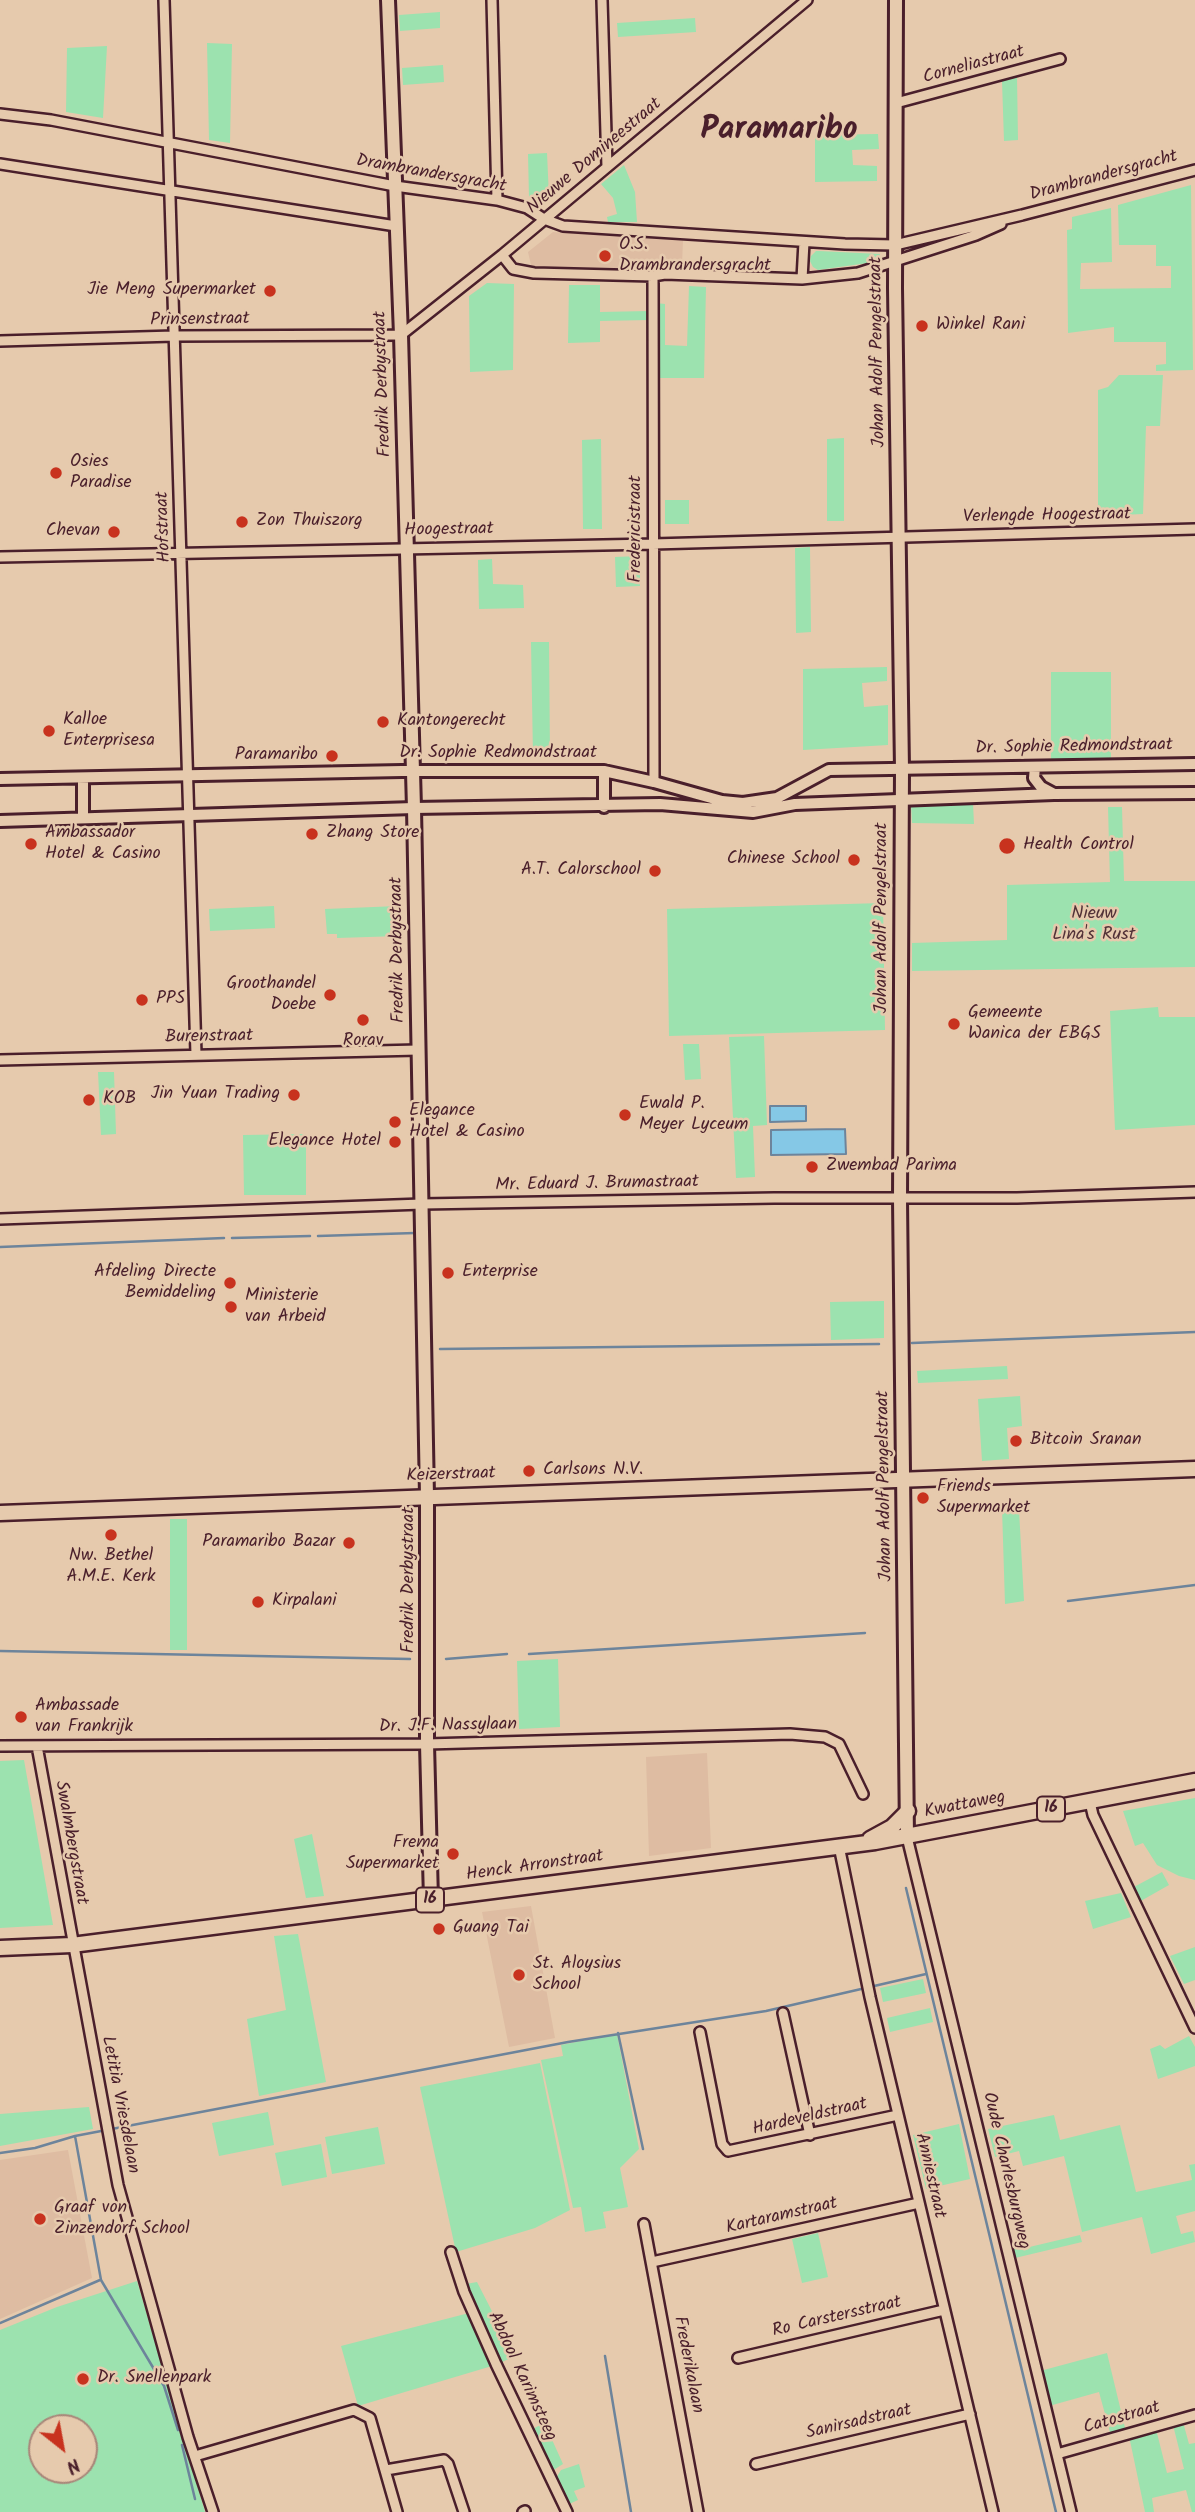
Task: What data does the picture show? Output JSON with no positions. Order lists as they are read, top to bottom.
{
  "streets": {
    "main road": [
      "Johan Adolf Pengelstraat",
      "Fredrik Derbystraat",
      "Keizerstraat",
      "Kwattaweg",
      "16",
      "Henck Arronstraat"
    ],
    "street": [
      "Corneliastraat",
      "Nieuwe Domineestraat",
      "Drambrandersgracht",
      "Prinsenstraat",
      "Verlengde Hoogestraat",
      "Hofstraat",
      "Fredericistraat",
      "Hoogestraat",
      "Dr. Sophie Redmondstraat",
      "Burenstraat",
      "Mr. Eduard J. Brumastraat",
      "Dr. J.F. Nassylaan",
      "Swalmbergstraat",
      "Letitia Vriesdelaan",
      "Hardeveldstraat",
      "Oude Charlesburgweg",
      "Anniestraat",
      "Kartaramstraat",
      "Ro Carstersstraat",
      "Frederikalaan",
      "Abdool Karimsteeg",
      "Catostraat",
      "Sanirsadstraat"
    ]
  },
  "crossings": [
    ["Corneliastraat", "Johan Adolf Pengelstraat"],
    ["Nieuwe Domineestraat", "Drambrandersgracht"],
    ["Nieuwe Domineestraat", "Prinsenstraat"],
    ["Nieuwe Domineestraat", "Fredrik Derbystraat"],
    ["Drambrandersgracht", "Johan Adolf Pengelstraat"],
    ["Drambrandersgracht", "Fredrik Derbystraat"],
    ["Drambrandersgracht", "Hofstraat"],
    ["Drambrandersgracht", "Fredericistraat"],
    ["Prinsenstraat", "Fredrik Derbystraat"],
    ["Prinsenstraat", "Hofstraat"],
    ["Johan Adolf Pengelstraat", "Verlengde Hoogestraat"],
    ["Johan Adolf Pengelstraat", "Hoogestraat"],
    ["Johan Adolf Pengelstraat", "Dr. Sophie Redmondstraat"],
    ["Johan Adolf Pengelstraat", "Mr. Eduard J. Brumastraat"],
    ["Johan Adolf Pengelstraat", "Keizerstraat"],
    ["Johan Adolf Pengelstraat", "Kwattaweg"],
    ["Johan Adolf Pengelstraat", "Henck Arronstraat"],
    ["Johan Adolf Pengelstraat", "Oude Charlesburgweg"],
    ["Fredrik Derbystraat", "Hoogestraat"],
    ["Fredrik Derbystraat", "Dr. Sophie Redmondstraat"],
    ["Fredrik Derbystraat", "Burenstraat"],
    ["Fredrik Derbystraat", "Mr. Eduard J. Brumastraat"],
    ["Fredrik Derbystraat", "Keizerstraat"],
    ["Fredrik Derbystraat", "Dr. J.F. Nassylaan"],
    ["Fredrik Derbystraat", "Henck Arronstraat"],
    ["Verlengde Hoogestraat", "Hoogestraat"],
    ["Hofstraat", "Hoogestraat"],
    ["Hofstraat", "Dr. Sophie Redmondstraat"],
    ["Hofstraat", "Burenstraat"],
    ["Fredericistraat", "Hoogestraat"],
    ["Fredericistraat", "Dr. Sophie Redmondstraat"],
    ["Dr. J.F. Nassylaan", "Swalmbergstraat"],
    ["Kwattaweg", "Henck Arronstraat"],
    ["Kwattaweg", "Oude Charlesburgweg"],
    ["Swalmbergstraat", "Henck Arronstraat"],
    ["Swalmbergstraat", "Letitia Vriesdelaan"],
    ["Henck Arronstraat", "Letitia Vriesdelaan"],
    ["Henck Arronstraat", "Oude Charlesburgweg"],
    ["Henck Arronstraat", "Anniestraat"],
    ["Hardeveldstraat", "Anniestraat"],
    ["Oude Charlesburgweg", "Catostraat"],
    ["Anniestraat", "Kartaramstraat"],
    ["Anniestraat", "Ro Carstersstraat"],
    ["Anniestraat", "Sanirsadstraat"],
    ["Kartaramstraat", "Frederikalaan"]
  ],
  "districts": ["Paramaribo"],
  "parks": ["Nieuw Lina's Rust"],
  "places": [
    "O.S. Drambrandersgracht",
    "Jie Meng Supermarket",
    "Winkel Rani",
    "Osies Paradise",
    "Zon Thuiszorg",
    "Chevan",
    "Kantongerecht",
    "Kalloe Enterprisesa",
    "Paramaribo",
    "Zhang Store",
    "Ambassador Hotel & Casino",
    "Health Control",
    "Chinese School",
    "A.T. Calorschool",
    "Groothandel Doebe",
    "PPS",
    "Rorav",
    "Gemeente Wanica der EBGS",
    "Jin Yuan Trading",
    "KOB",
    "Ewald P. Meyer Lyceum",
    "Elegance Hotel & Casino",
    "Elegance Hotel",
    "Zwembad Parima",
    "Enterprise",
    "Afdeling Directe Bemiddeling",
    "Ministerie van Arbeid",
    "Bitcoin Sranan",
    "Carlsons N.V.",
    "Friends Supermarket",
    "Nw. Bethel A.M.E. Kerk",
    "Paramaribo Bazar",
    "Kirpalani",
    "Ambassade van Frankrijk",
    "Frema Supermarket",
    "Guang Tai",
    "St. Aloysius School",
    "Graaf von Zinzendorf School",
    "Dr. Snellenpark"
  ],
  "north": "bottom right"
}
